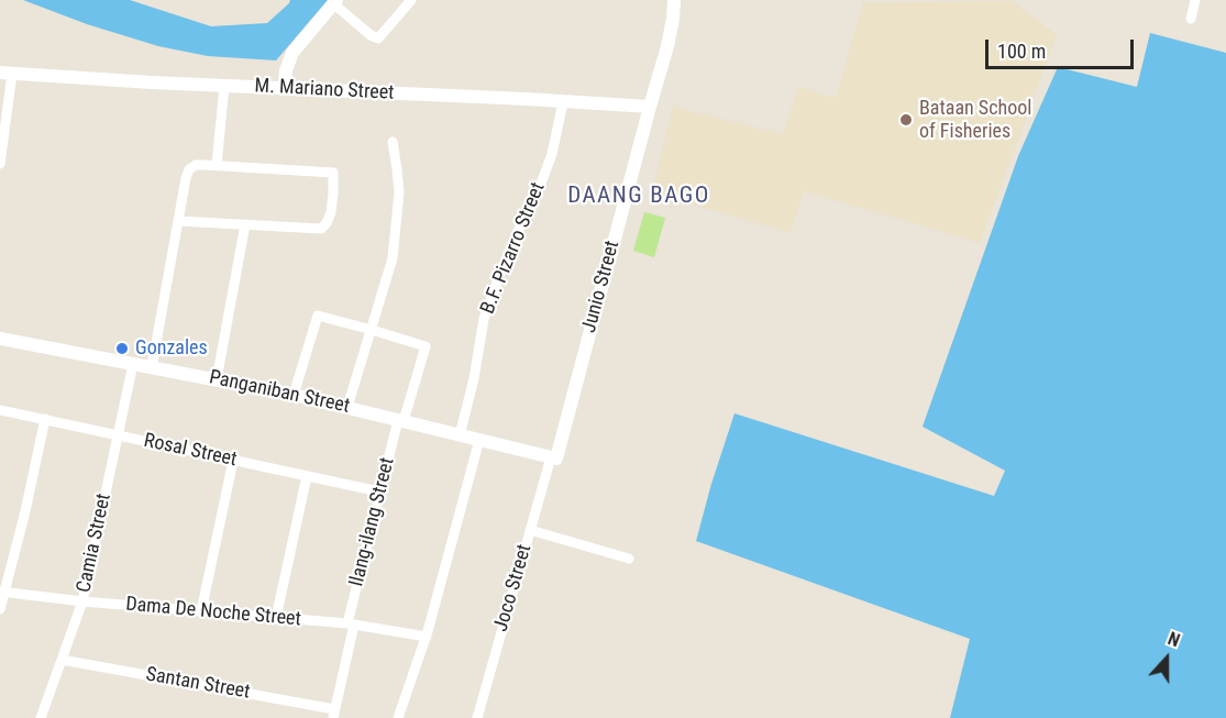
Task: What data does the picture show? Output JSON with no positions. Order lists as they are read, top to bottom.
{
  "streets": {
    "street": [
      "M. Mariano Street",
      "B.F. Pizarro Street",
      "Junio Street",
      "Panganiban Street",
      "Rosal Street",
      "Ilang-ilang Street",
      "Camia Street",
      "Joco Street",
      "Dama De Noche Street",
      "Santan Street"
    ]
  },
  "crossings": [
    ["M. Mariano Street", "B.F. Pizarro Street"],
    ["M. Mariano Street", "Junio Street"],
    ["B.F. Pizarro Street", "Panganiban Street"],
    ["Junio Street", "Panganiban Street"],
    ["Junio Street", "Joco Street"],
    ["Panganiban Street", "Ilang-ilang Street"],
    ["Panganiban Street", "Camia Street"],
    ["Panganiban Street", "Joco Street"],
    ["Rosal Street", "Ilang-ilang Street"],
    ["Rosal Street", "Camia Street"],
    ["Ilang-ilang Street", "Dama De Noche Street"],
    ["Ilang-ilang Street", "Santan Street"],
    ["Camia Street", "Dama De Noche Street"],
    ["Camia Street", "Santan Street"]
  ],
  "districts": ["DAANG BAGO"],
  "places": ["Bataan School of Fisheries", "Gonzales"],
  "scale_bar": "100 m",
  "north": "top"
}
